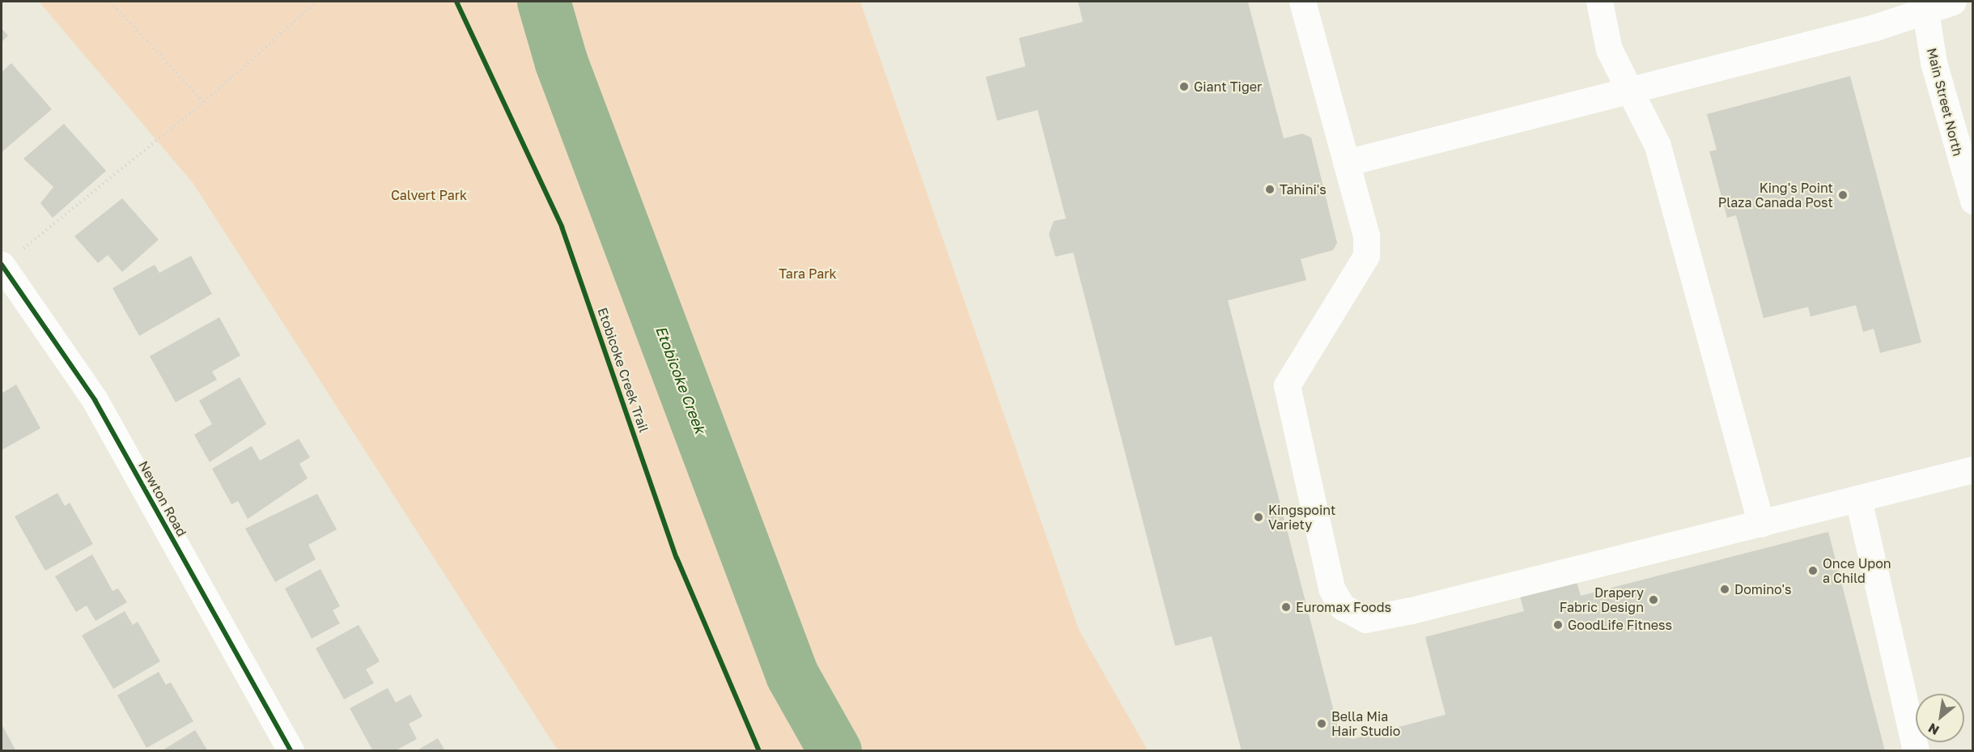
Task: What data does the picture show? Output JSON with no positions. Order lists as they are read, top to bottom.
{
  "streets": {
    "street": ["Main Street North", "Newton Road"],
    "cycle path": ["Etobicoke Creek Trail"]
  },
  "water": ["Etobicoke Creek"],
  "parks": ["Calvert Park", "Tara Park"],
  "places": [
    "Giant Tiger",
    "Tahini's",
    "King's Point Plaza Canada Post",
    "Kingspoint Variety",
    "Once Upon a Child",
    "Domino's",
    "Drapery Fabric Design",
    "Euromax Foods",
    "GoodLife Fitness",
    "Bella Mia Hair Studio"
  ],
  "north": "bottom left"
}
